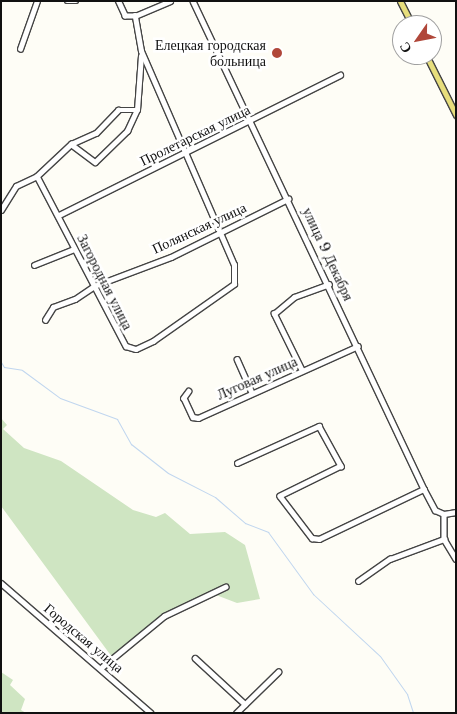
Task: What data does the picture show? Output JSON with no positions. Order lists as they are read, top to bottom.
{
  "streets": {
    "street": [
      "Пролетарская улица",
      "Полянская улица",
      "улица 9 Декабря",
      "Загородная улица",
      "Луговая улица",
      "Городская улица"
    ]
  },
  "crossings": [
    ["Пролетарская улица", "улица 9 Декабря"],
    ["Пролетарская улица", "Загородная улица"],
    ["Полянская улица", "улица 9 Декабря"],
    ["Полянская улица", "Загородная улица"],
    ["улица 9 Декабря", "Луговая улица"]
  ],
  "places": ["Елецкая городская больница"],
  "north": "bottom left"
}
